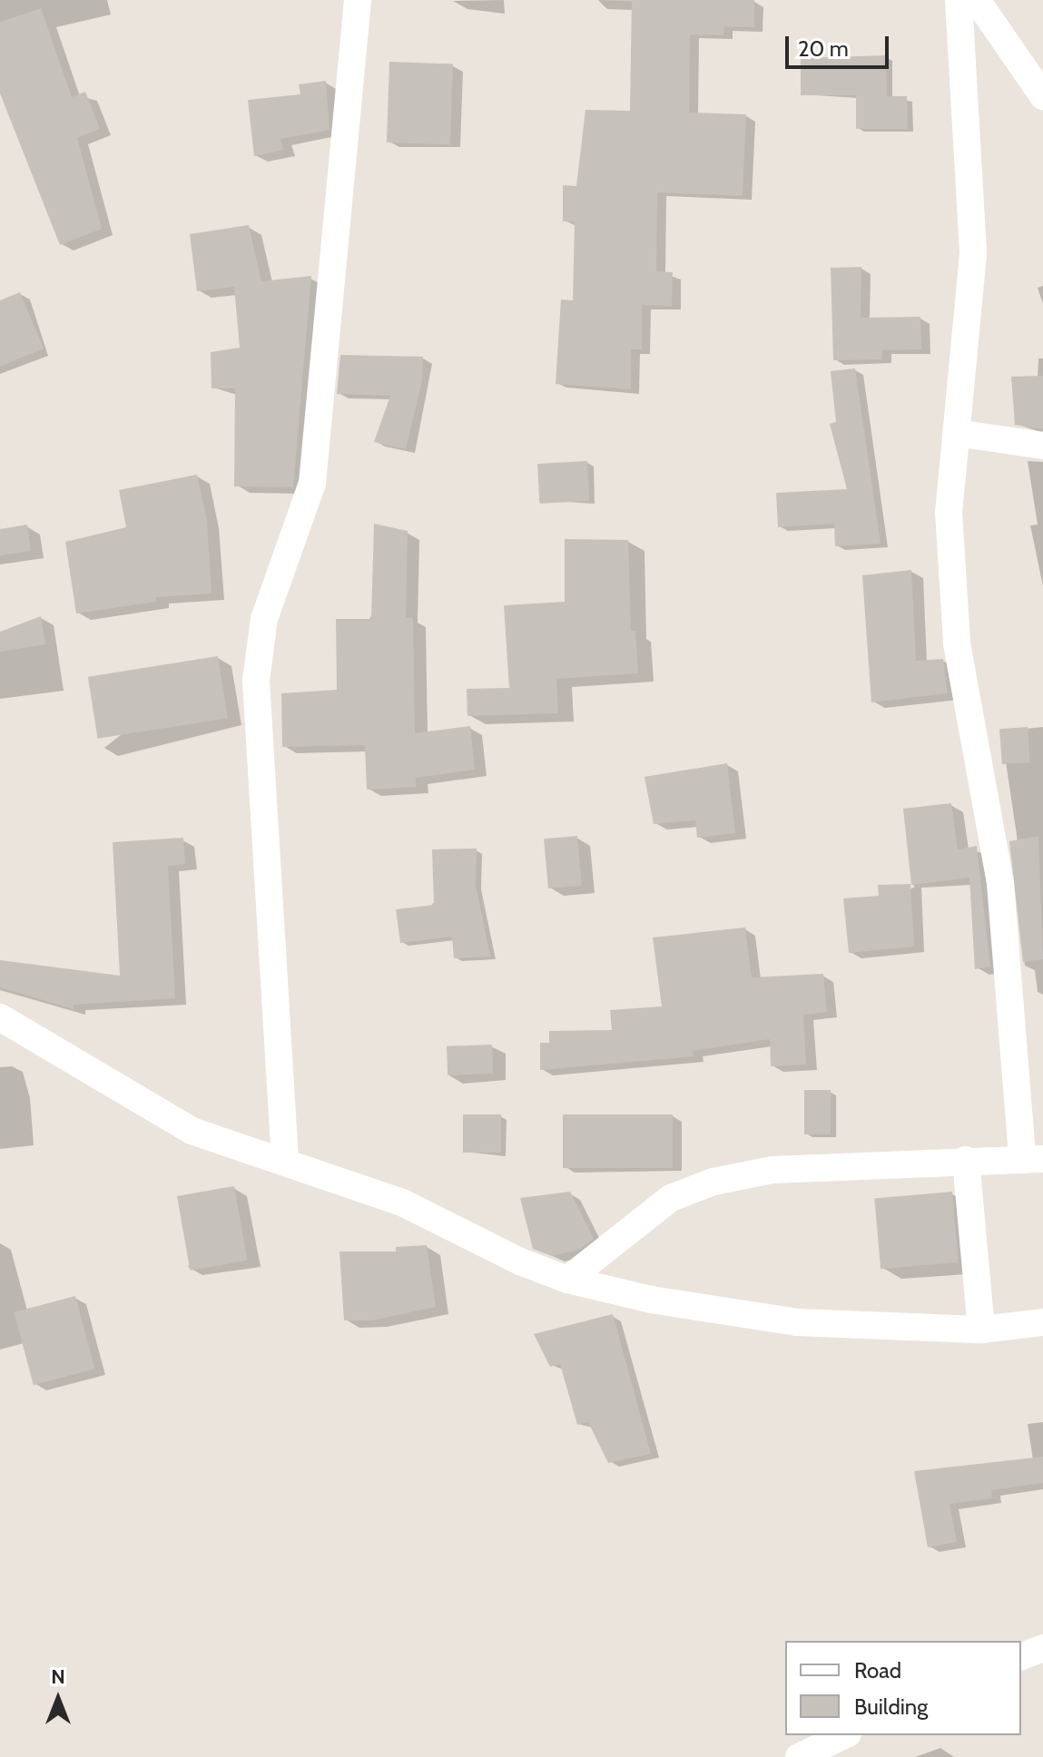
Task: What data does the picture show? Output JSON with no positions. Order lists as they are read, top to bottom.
{
  "legend": ["Road", "Building"],
  "scale_bar": "20 m",
  "north": "top"
}
